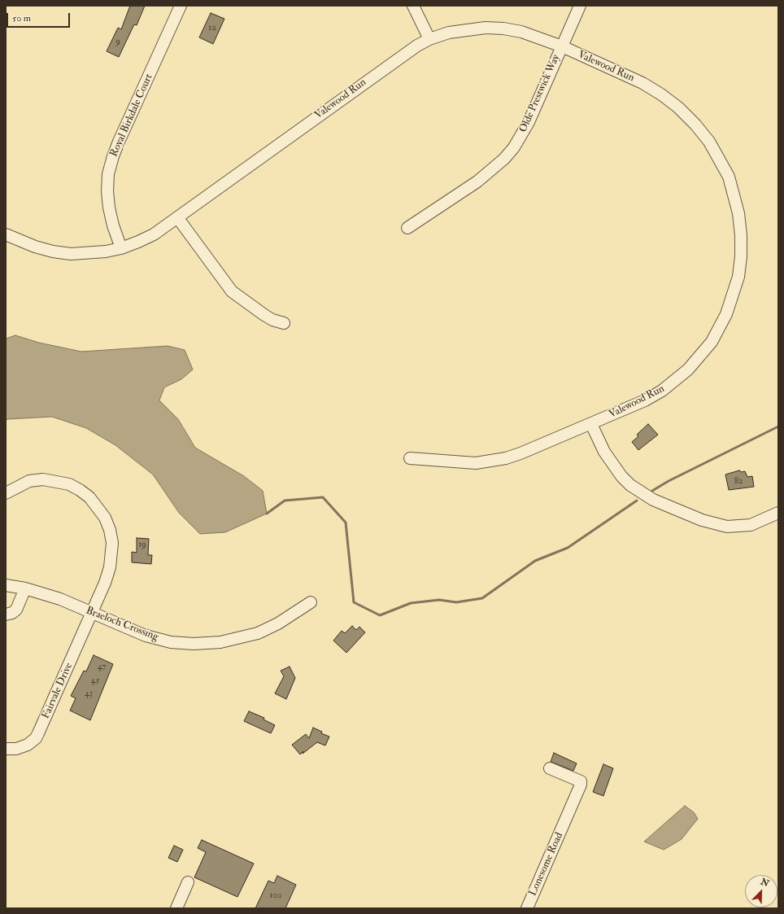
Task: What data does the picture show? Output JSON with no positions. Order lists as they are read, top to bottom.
{
  "streets": {
    "street": [
      "Valewood Run",
      "Olde Prestwick Way",
      "Royal Birkdale Court",
      "Braeloch Crossing",
      "Fairvale Drive",
      "Lonesome Road"
    ]
  },
  "crossings": [
    ["Valewood Run", "Olde Prestwick Way"],
    ["Valewood Run", "Royal Birkdale Court"],
    ["Braeloch Crossing", "Fairvale Drive"]
  ],
  "house_numbers": [
    "12",
    "9",
    "82",
    "19",
    "47",
    "45",
    "43",
    "100"
  ],
  "scale_bar": "50 m",
  "north": "top right"
}
